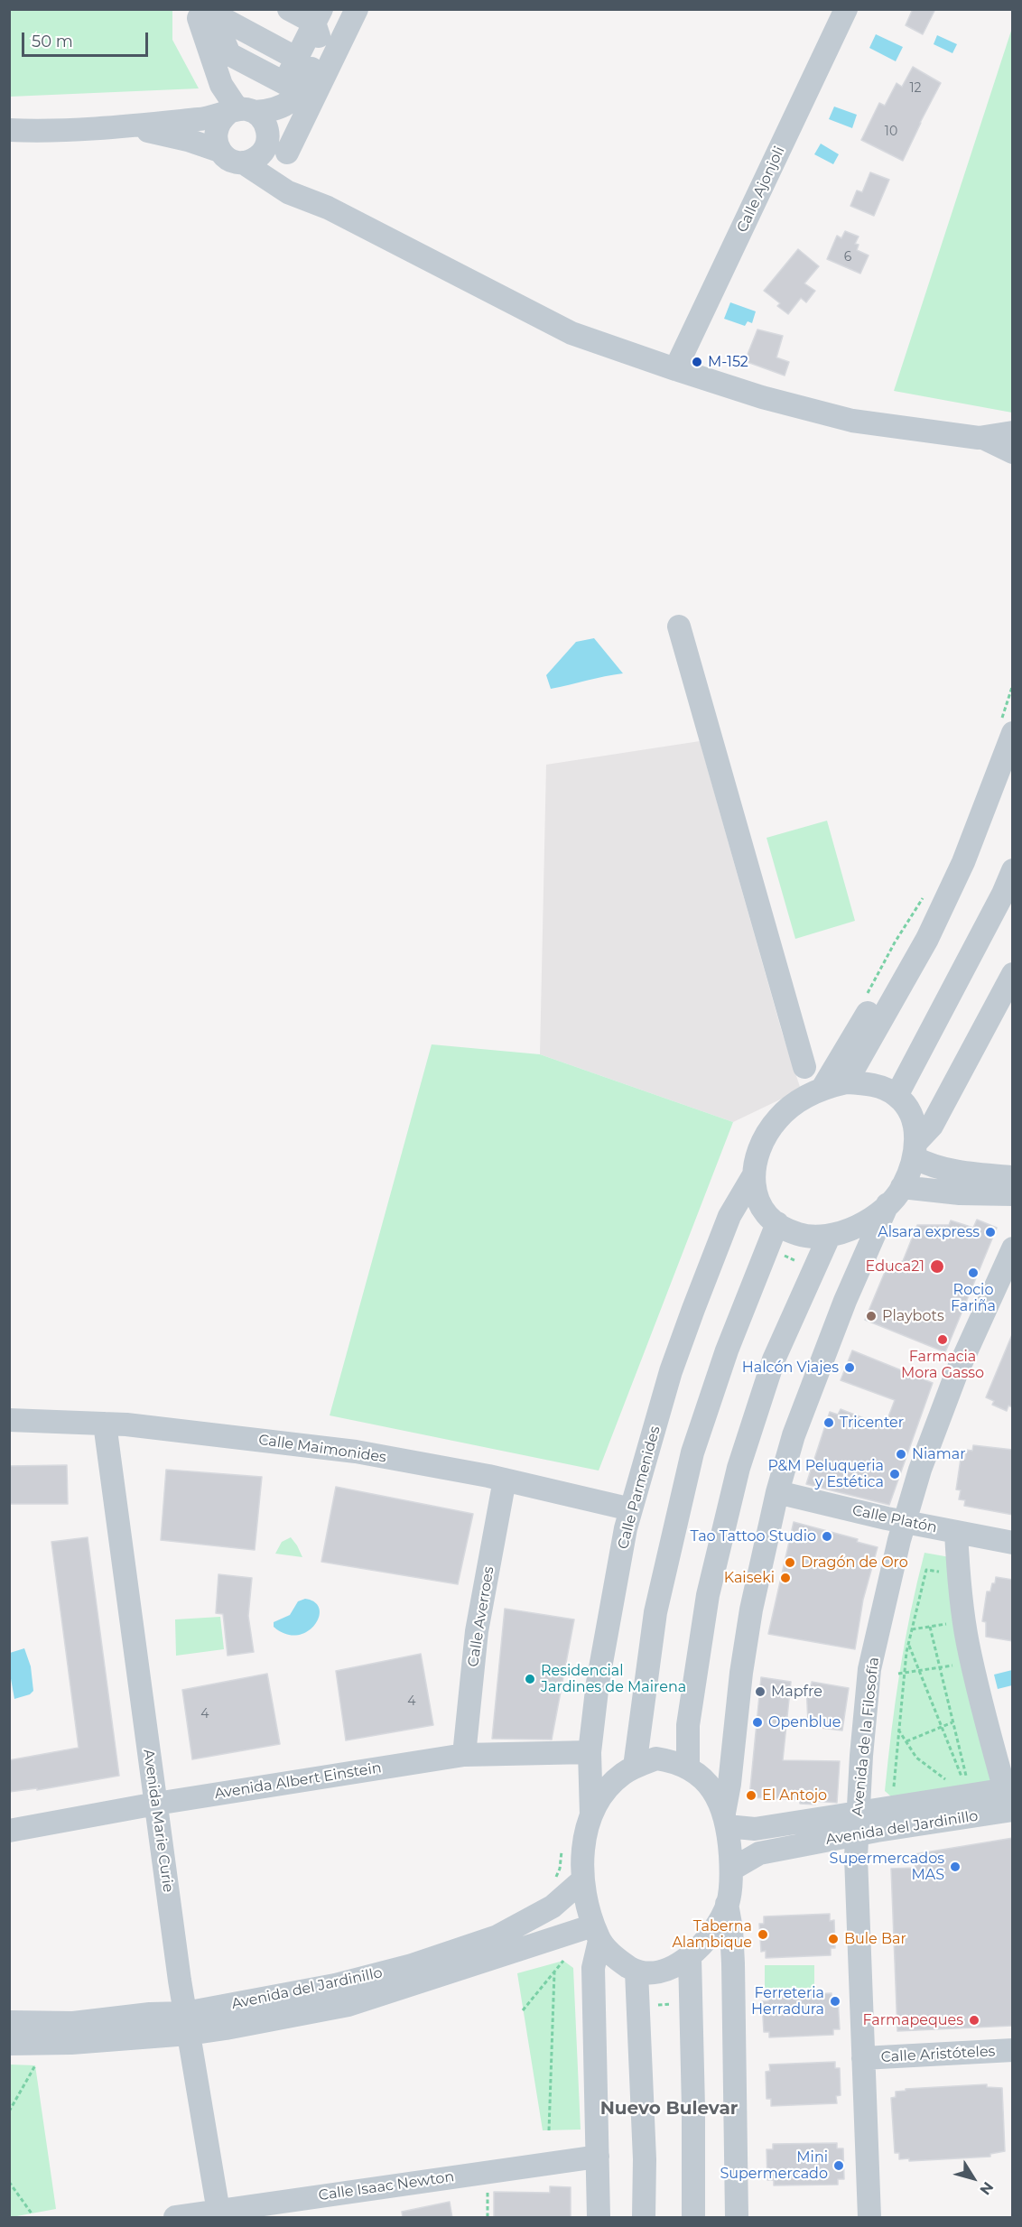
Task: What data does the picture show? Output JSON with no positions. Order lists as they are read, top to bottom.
{
  "streets": {
    "street": [
      "Calle Ajonjoli",
      "Calle Maimonides",
      "Calle Parmenides",
      "Calle Platón",
      "Calle Averroes",
      "Avenida de la Filosofía",
      "Avenida Albert Einstein",
      "Avenida Marie Curie",
      "Avenida del Jardinillo",
      "Calle Aristóteles",
      "Calle Isaac Newton"
    ]
  },
  "crossings": [
    ["Calle Maimonides", "Calle Parmenides"],
    ["Calle Maimonides", "Calle Averroes"],
    ["Calle Maimonides", "Avenida Marie Curie"],
    ["Calle Parmenides", "Avenida Albert Einstein"],
    ["Calle Parmenides", "Avenida del Jardinillo"],
    ["Calle Platón", "Avenida de la Filosofía"],
    ["Calle Averroes", "Avenida Albert Einstein"],
    ["Avenida de la Filosofía", "Avenida del Jardinillo"],
    ["Avenida de la Filosofía", "Calle Aristóteles"],
    ["Avenida Albert Einstein", "Avenida Marie Curie"],
    ["Avenida Marie Curie", "Avenida del Jardinillo"],
    ["Avenida Marie Curie", "Calle Isaac Newton"]
  ],
  "districts": ["Nuevo Bulevar"],
  "places": [
    "M-152",
    "Alsara express",
    "Educa21",
    "Rocio Fariña",
    "Playbots",
    "Farmacia Mora Gasso",
    "Halcón Viajes",
    "Tricenter",
    "Niamar",
    "P&M Peluqueria y Estética",
    "Tao Tattoo Studio",
    "Dragón de Oro",
    "Kaiseki",
    "Residencial Jardines de Mairena",
    "Mapfre",
    "Openblue",
    "El Antojo",
    "Supermercados MAS",
    "Taberna Alambique",
    "Bule Bar",
    "Ferreteria Herradura",
    "Farmapeques",
    "Mini Supermercado"
  ],
  "house_numbers": [
    "12",
    "10",
    "6",
    "4",
    "4"
  ],
  "scale_bar": "50 m",
  "north": "bottom right"
}
